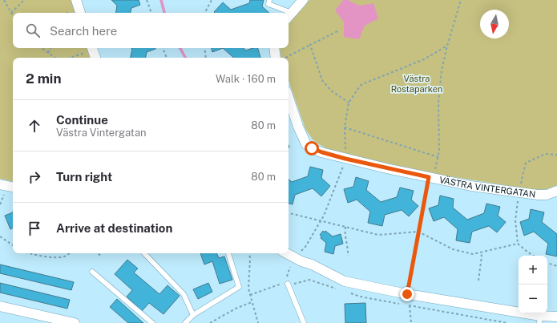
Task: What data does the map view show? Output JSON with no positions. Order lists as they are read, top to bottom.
{
  "streets": {
    "street": ["VÄSTRA VINTERGATAN"]
  },
  "parks": ["Västra Rostaparken"],
  "north": "bottom",
  "page": {
    "search": "Search here",
    "heading": ["2 min", "Walk · 160 m"],
    "list": [
      ["Continue", "Västra Vintergatan", "80 m"],
      ["Turn right", "80 m"],
      "Arrive at destination"
    ],
    "map_buttons": ["+", "−"]
  }
}
